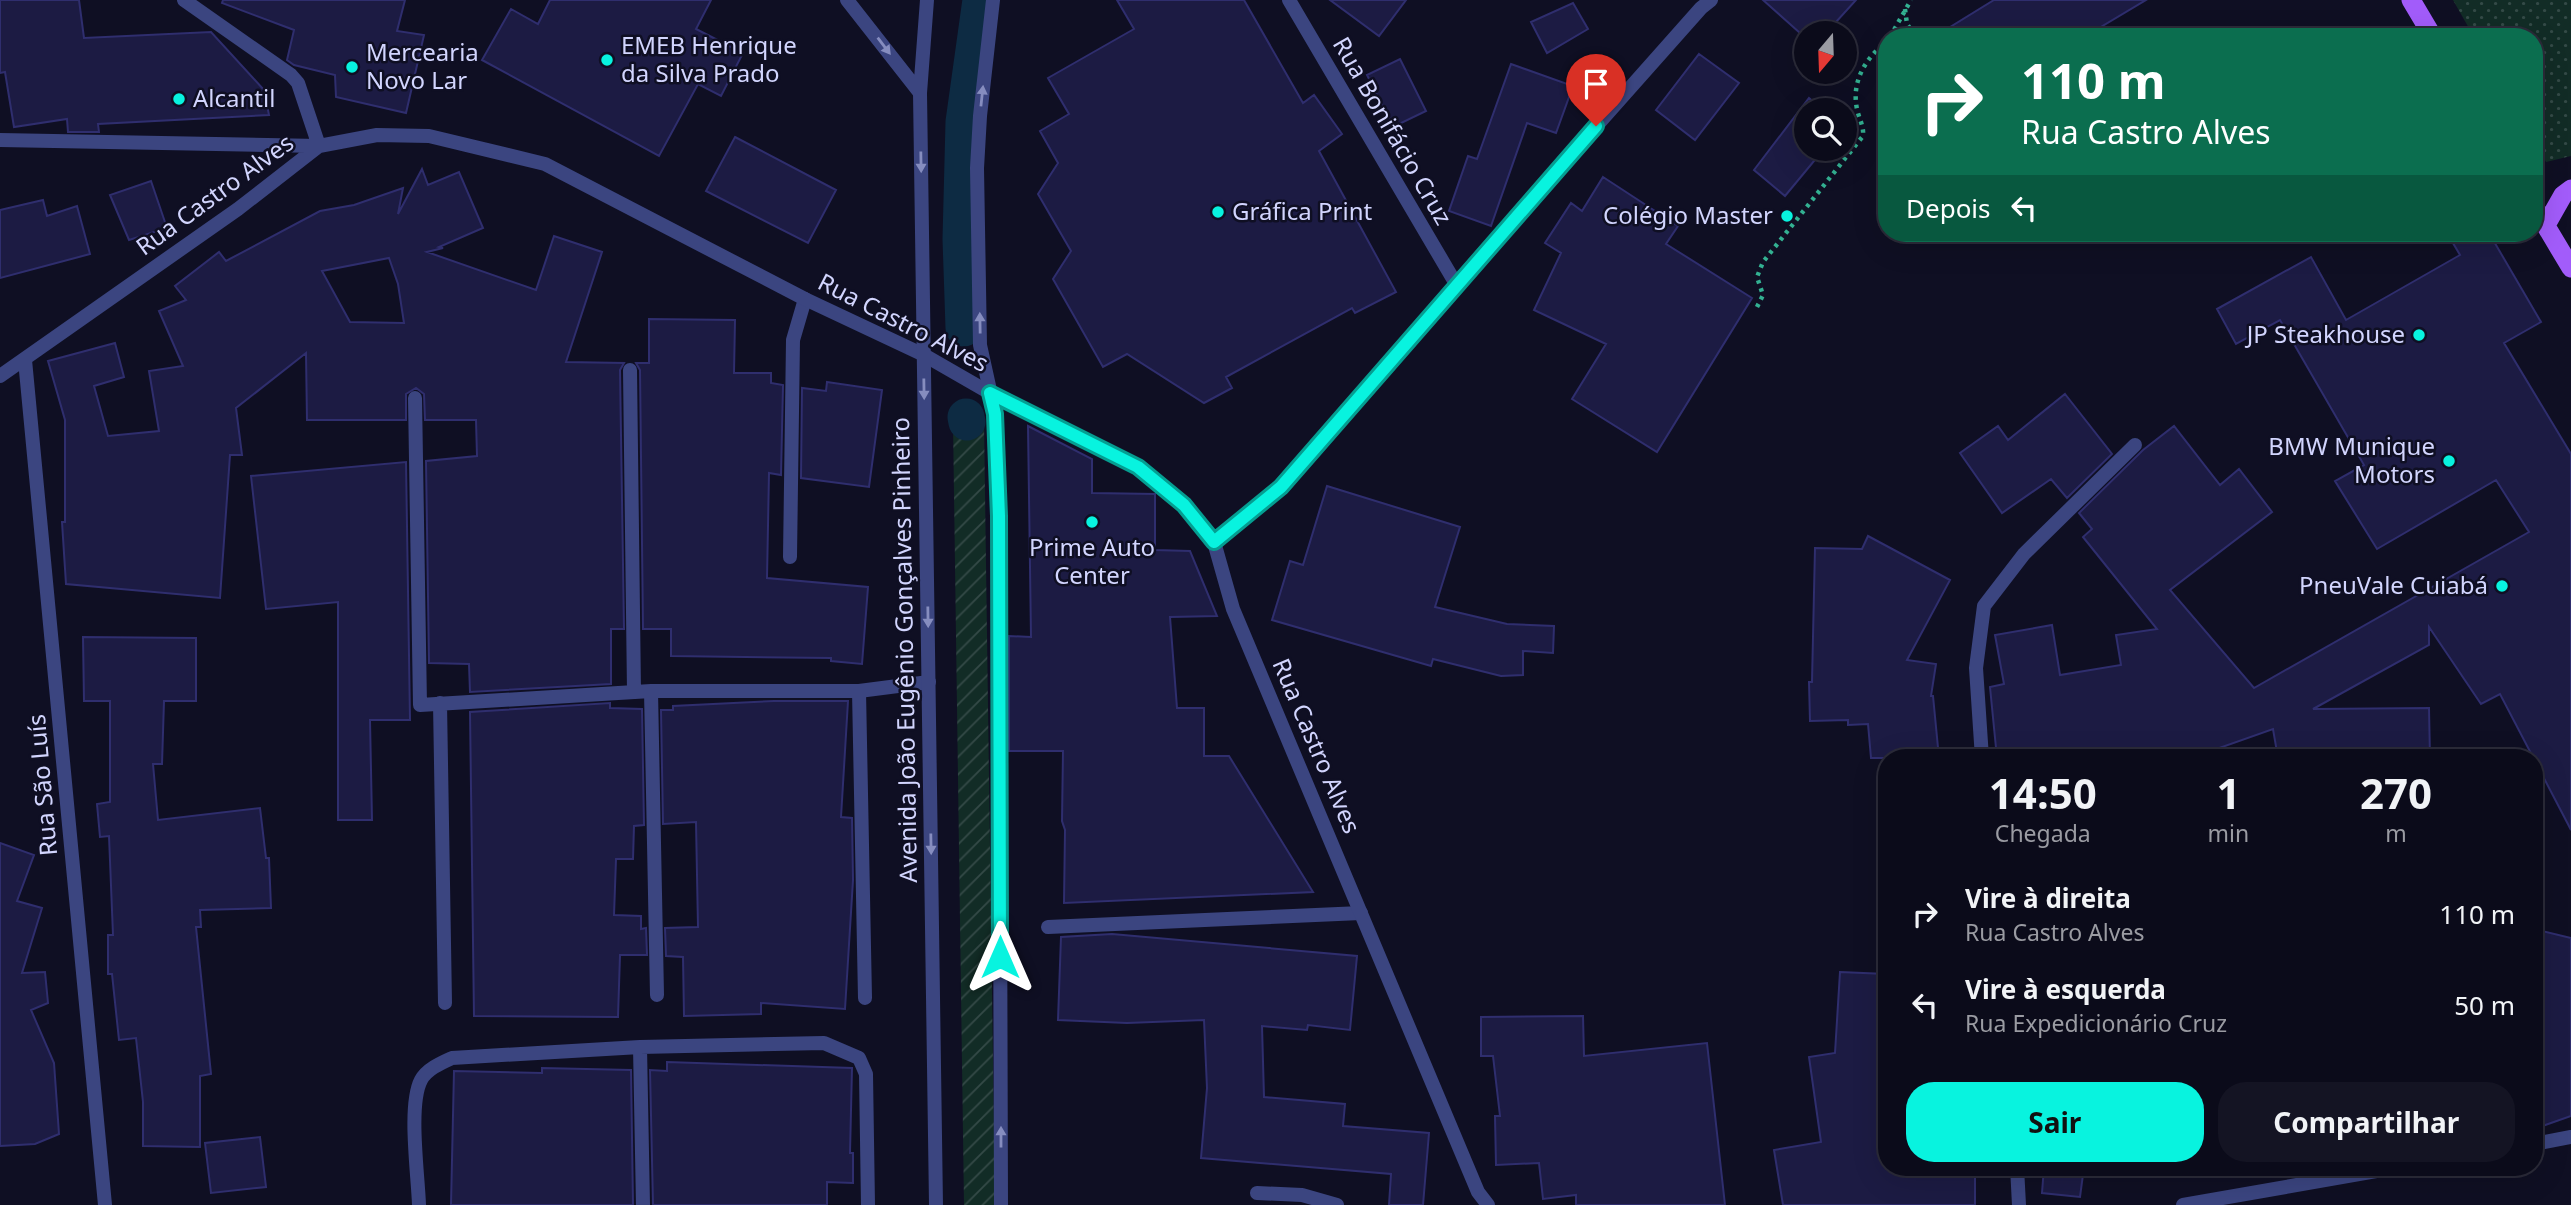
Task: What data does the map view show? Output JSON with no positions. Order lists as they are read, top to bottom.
{
  "streets": {
    "street": [
      "Rua Bonifácio Cruz",
      "Rua Castro Alves",
      "Avenida João Eugênio Gonçalves Pinheiro",
      "Rua São Luís"
    ]
  },
  "crossings": [
    ["Rua Castro Alves", "Avenida João Eugênio Gonçalves Pinheiro"],
    ["Rua Castro Alves", "Rua São Luís"]
  ],
  "places": [
    "EMEB Henrique da Silva Prado",
    "Mercearia Novo Lar",
    "Alcantil",
    "Gráfica Print",
    "Colégio Master",
    "JP Steakhouse",
    "BMW Munique Motors",
    "Prime Auto Center",
    "PneuVale Cuiabá"
  ],
  "north": "bottom",
  "page": {
    "turn": ["110 m", "Rua Castro Alves"],
    "then": "Depois",
    "eta": [
      "14:50",
      "Chegada",
      "1",
      "min",
      "270",
      "m"
    ],
    "list": [
      {
        "name": "Vire à direita",
        "note": "Rua Castro Alves",
        "value": "110 m"
      },
      {
        "name": "Vire à esquerda",
        "note": "Rua Expedicionário Cruz",
        "value": "50 m"
      }
    ],
    "buttons": ["Sair", "Compartilhar"]
  }
}
